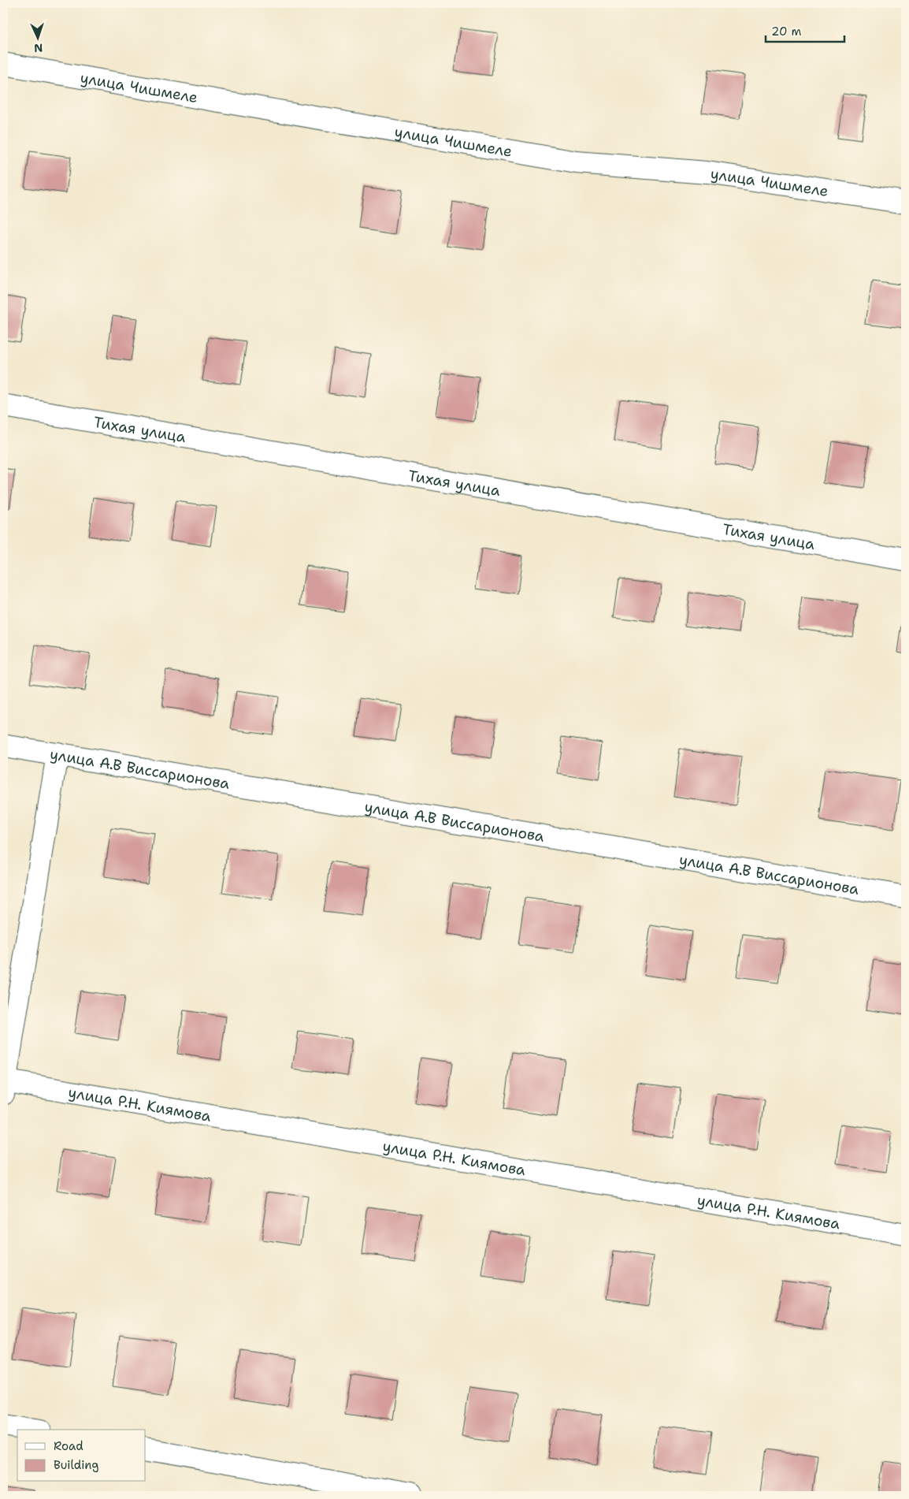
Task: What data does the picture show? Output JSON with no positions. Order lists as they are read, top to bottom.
{
  "streets": {
    "street": [
      "улица Чишмеле",
      "Тихая улица",
      "улица А.В Виссарионова",
      "улица Р.Н. Киямова"
    ]
  },
  "legend": ["Road", "Building"],
  "scale_bar": "20 m",
  "north": "bottom"
}
